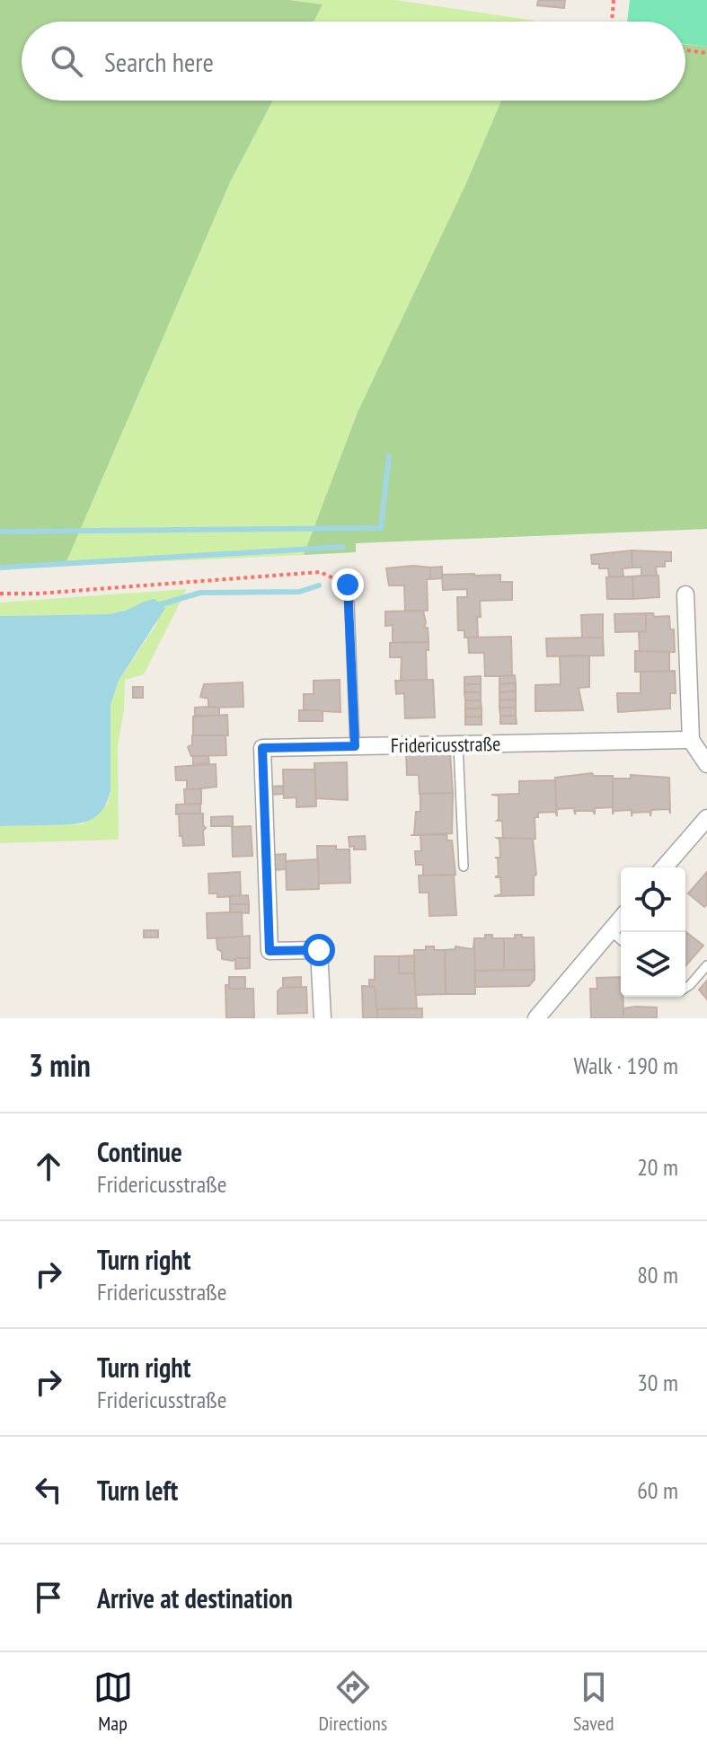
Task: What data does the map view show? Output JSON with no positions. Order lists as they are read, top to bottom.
{
  "streets": {
    "street": ["Fridericusstraße"]
  },
  "page": {
    "search": "Search here",
    "heading": ["3 min", "Walk · 190 m"],
    "list": [
      ["Continue", "Fridericusstraße", "20 m"],
      ["Turn right", "Fridericusstraße", "80 m"],
      ["Turn right", "Fridericusstraße", "30 m"],
      ["Turn left", "60 m"],
      "Arrive at destination"
    ],
    "nav": ["Map", "Directions", "Saved"]
  }
}
